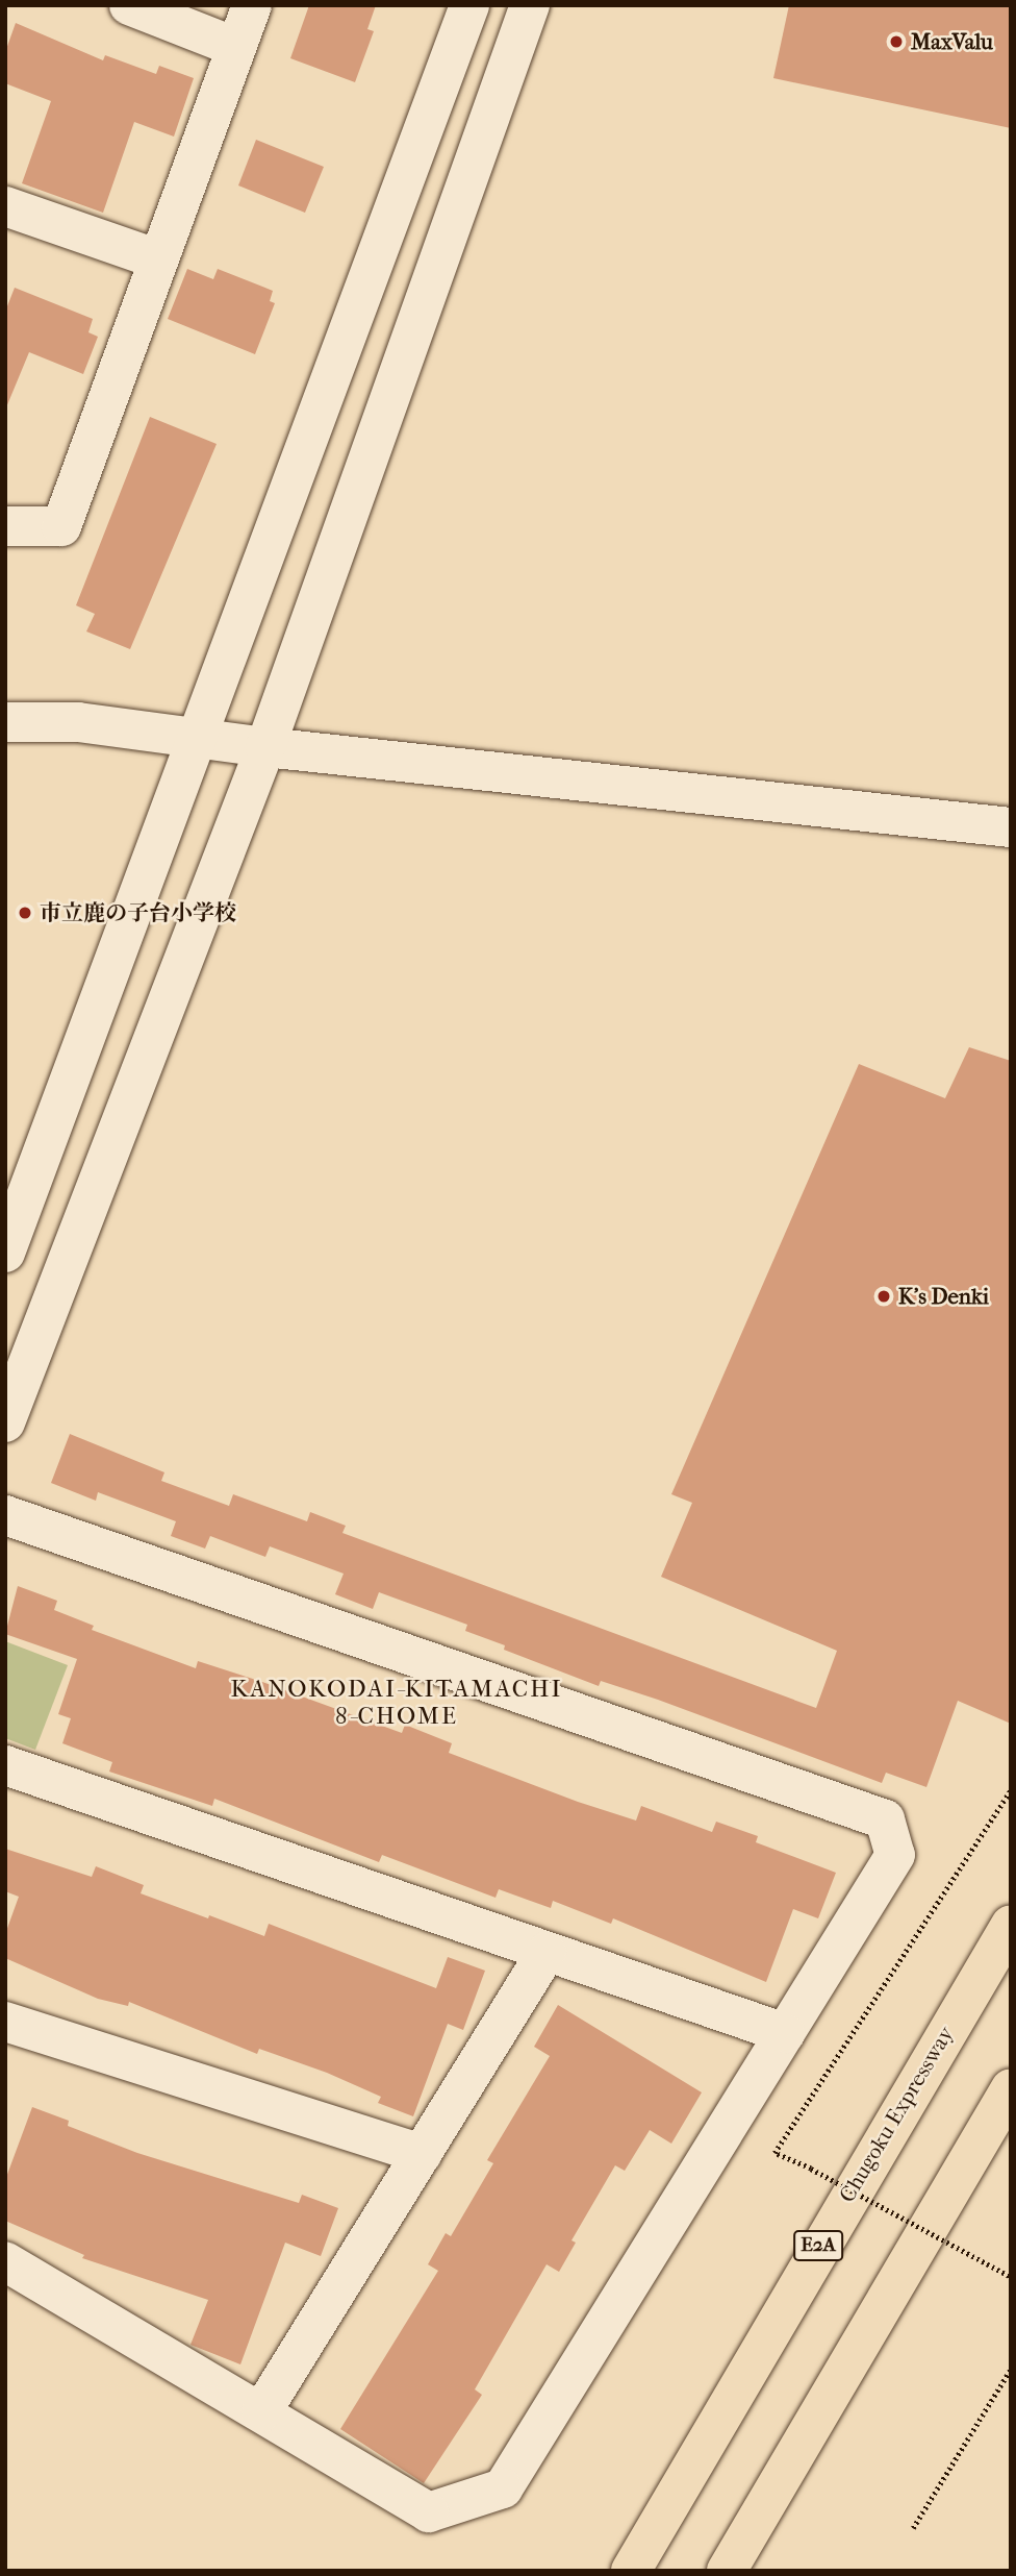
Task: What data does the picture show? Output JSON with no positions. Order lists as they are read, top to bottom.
{
  "streets": {
    "highway": ["Chugoku Expressway", "E2A"]
  },
  "districts": ["KANOKODAI-KITAMACHI 8-CHOME"],
  "places": ["MaxValu", "市立鹿の子台小学校", "K's Denki"]
}
